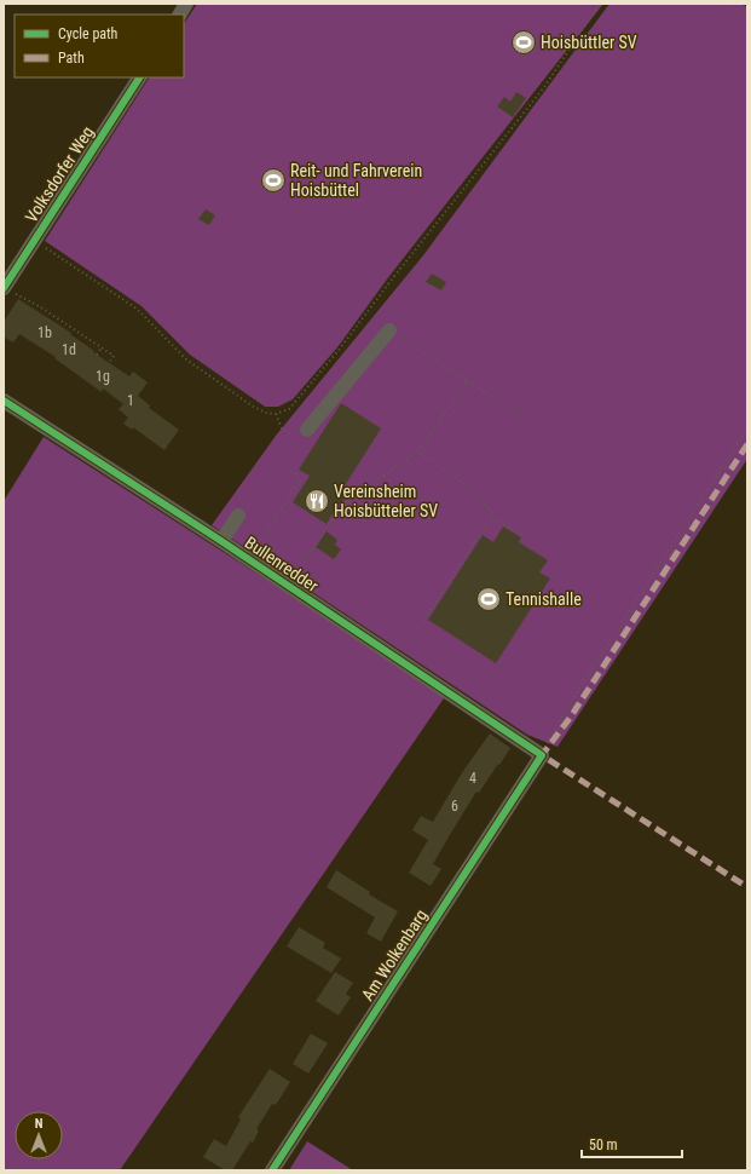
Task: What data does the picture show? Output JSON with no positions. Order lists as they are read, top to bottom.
{
  "streets": {
    "street": ["Volksdorfer Weg", "Bullenredder", "Am Wolkenbarg"]
  },
  "crossings": [
    ["Bullenredder", "Am Wolkenbarg"]
  ],
  "places": {
    "sports": ["Hoisbüttler SV", "Reit- und Fahrverein Hoisbüttel", "Tennishalle"],
    "restaurant": ["Vereinsheim Hoisbütteler SV"]
  },
  "house_numbers": [
    "1b",
    "1d",
    "1g",
    "1",
    "4",
    "6"
  ],
  "legend": ["Cycle path", "Path"],
  "scale_bar": "50 m",
  "north": "top"
}
